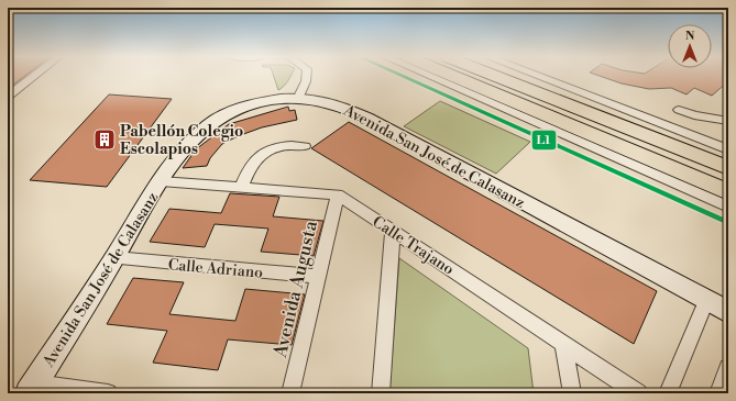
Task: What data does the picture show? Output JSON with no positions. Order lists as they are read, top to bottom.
{
  "streets": {
    "street": [
      "Avenida San José de Calasanz",
      "Calle Trajano",
      "Calle Adriano",
      "Avenida Augusta"
    ]
  },
  "crossings": [
    ["Avenida San José de Calasanz", "Calle Trajano"],
    ["Avenida San José de Calasanz", "Calle Adriano"],
    ["Calle Trajano", "Avenida Augusta"],
    ["Calle Adriano", "Avenida Augusta"]
  ],
  "places": {
    "building": ["Pabellón Colegio Escolapios"]
  },
  "lines": ["transit line L1"],
  "north": "top"
}
